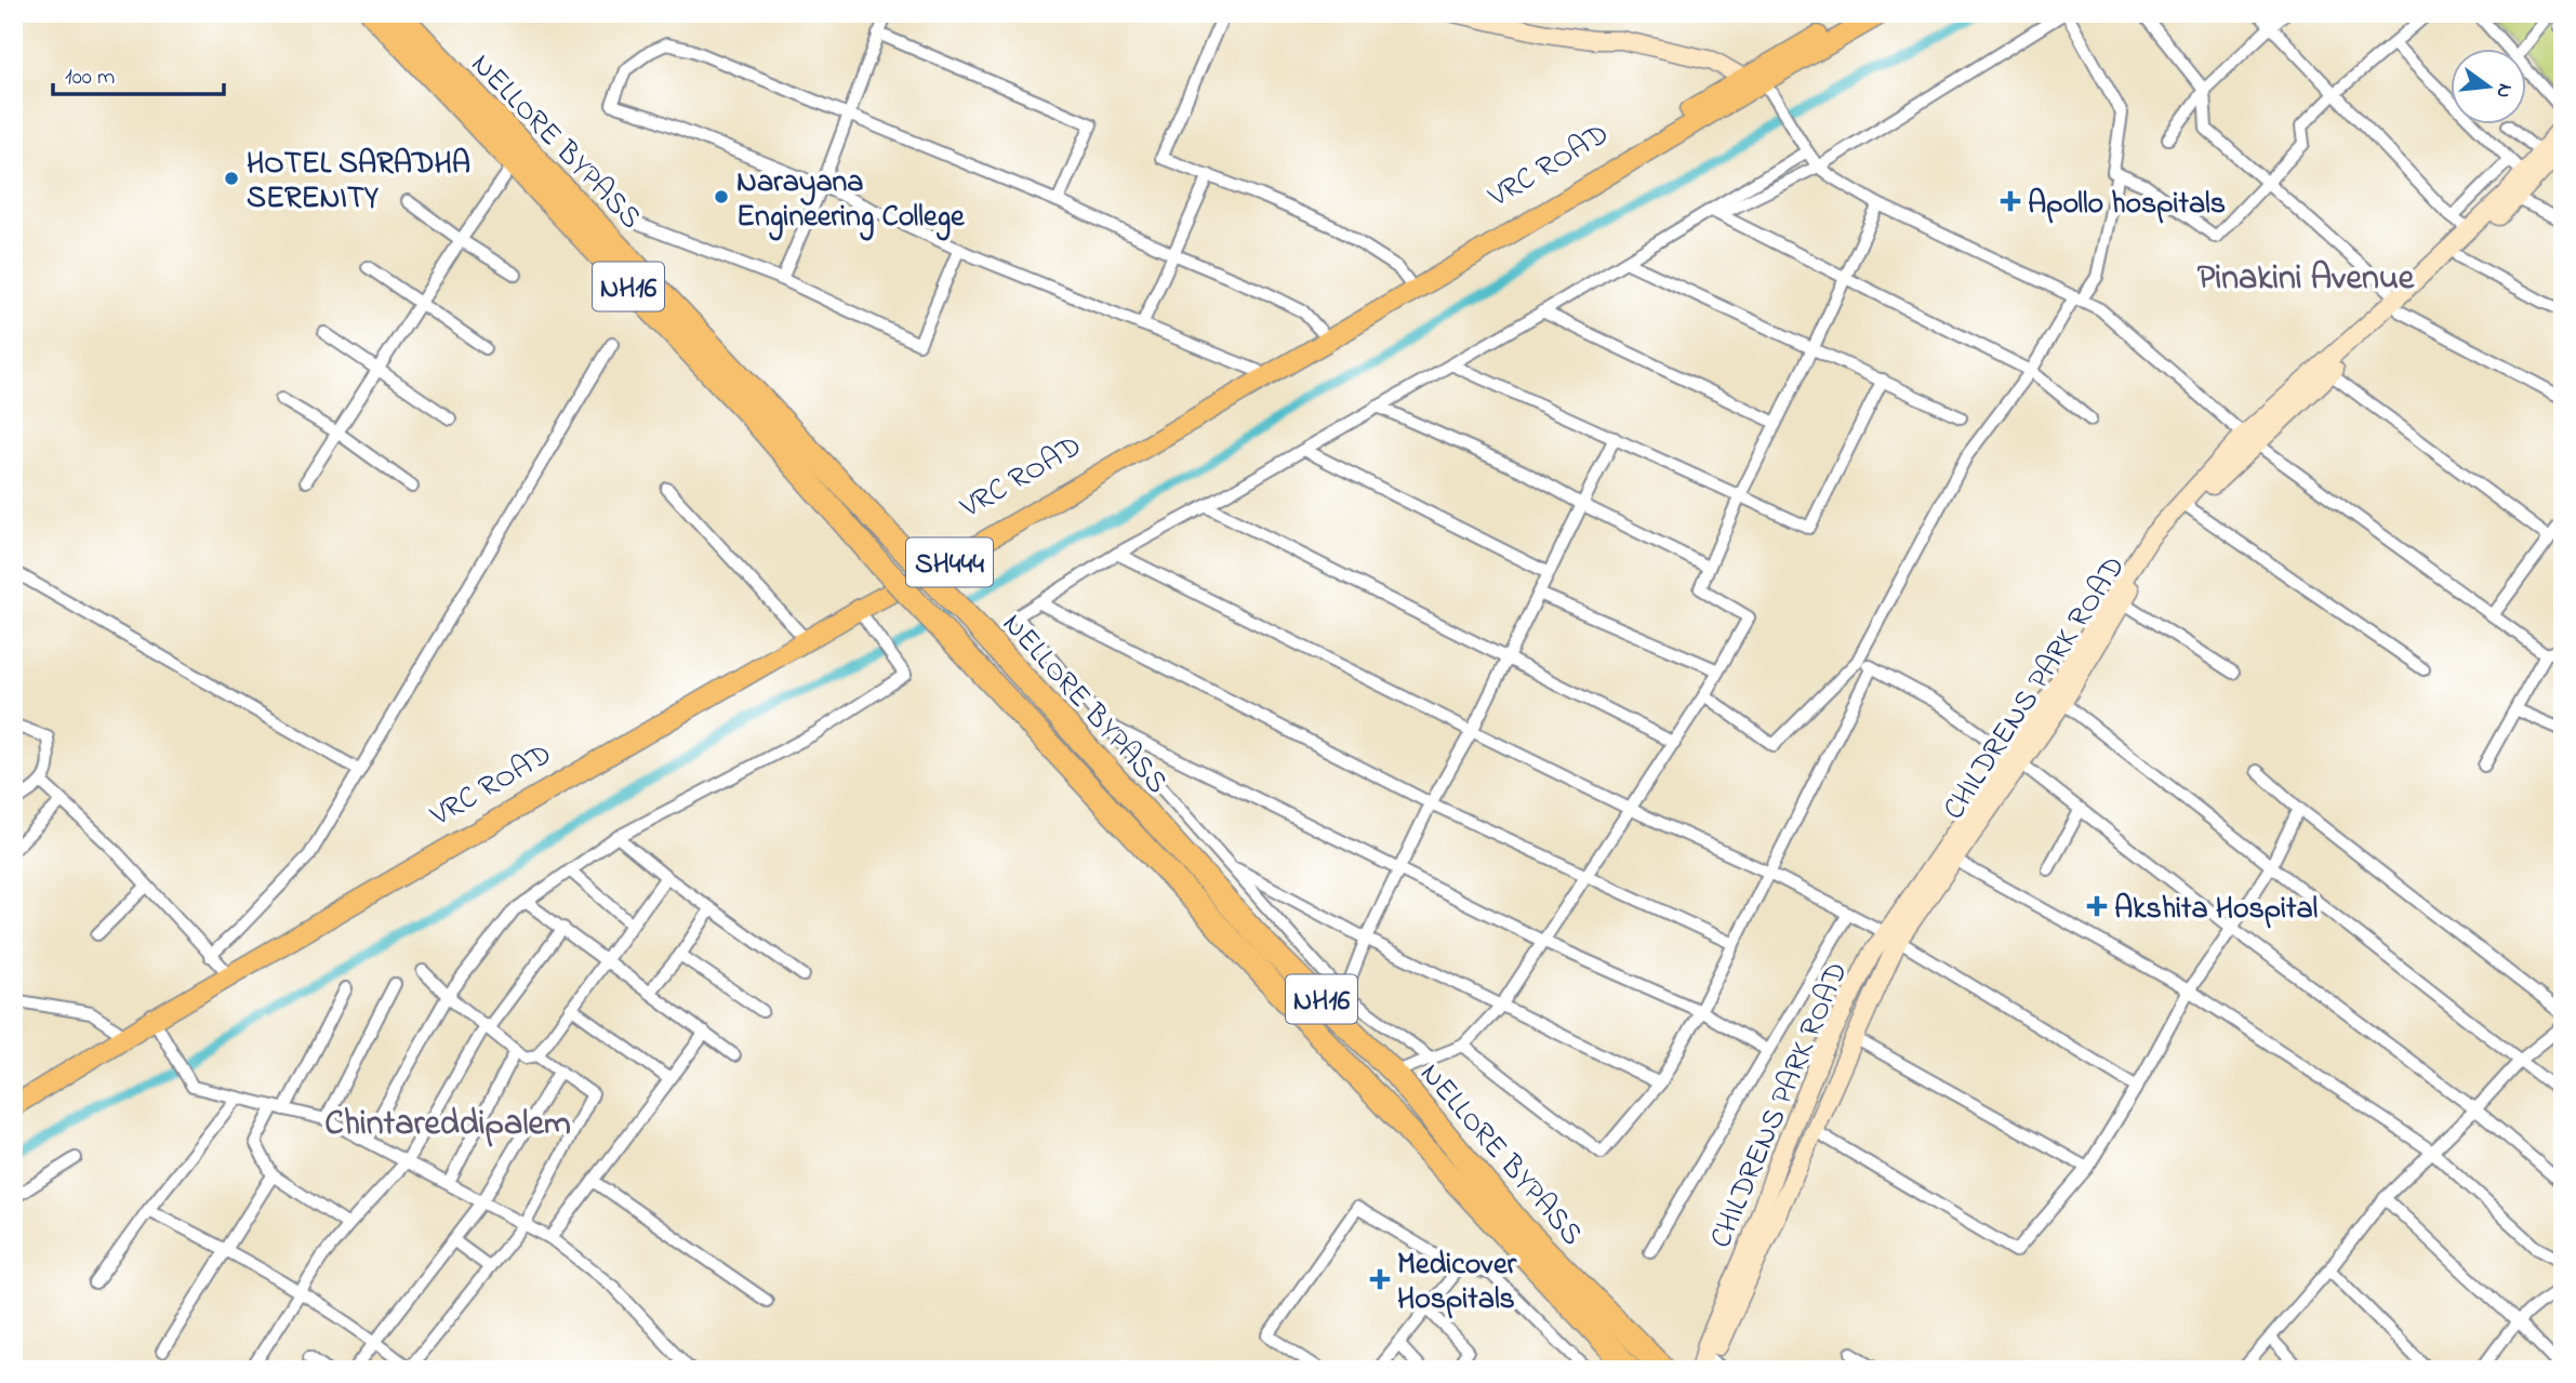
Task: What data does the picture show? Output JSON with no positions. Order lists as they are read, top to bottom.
{
  "streets": {
    "highway": ["NELLORE BYPASS", "NH16"],
    "main road": ["VRC ROAD", "SH444"],
    "street": ["CHILDRENS PARK ROAD"]
  },
  "crossings": [
    ["VRC ROAD", "SH444"]
  ],
  "districts": ["Pinakini Avenue", "Chintareddipalem"],
  "places": {
    "other": ["HOTEL SARADHA SERENITY", "Narayana Engineering College"],
    "health": ["Apollo hospitals", "Akshita Hospital", "Medicover Hospitals"]
  },
  "scale_bar": "100 m",
  "north": "right"
}
